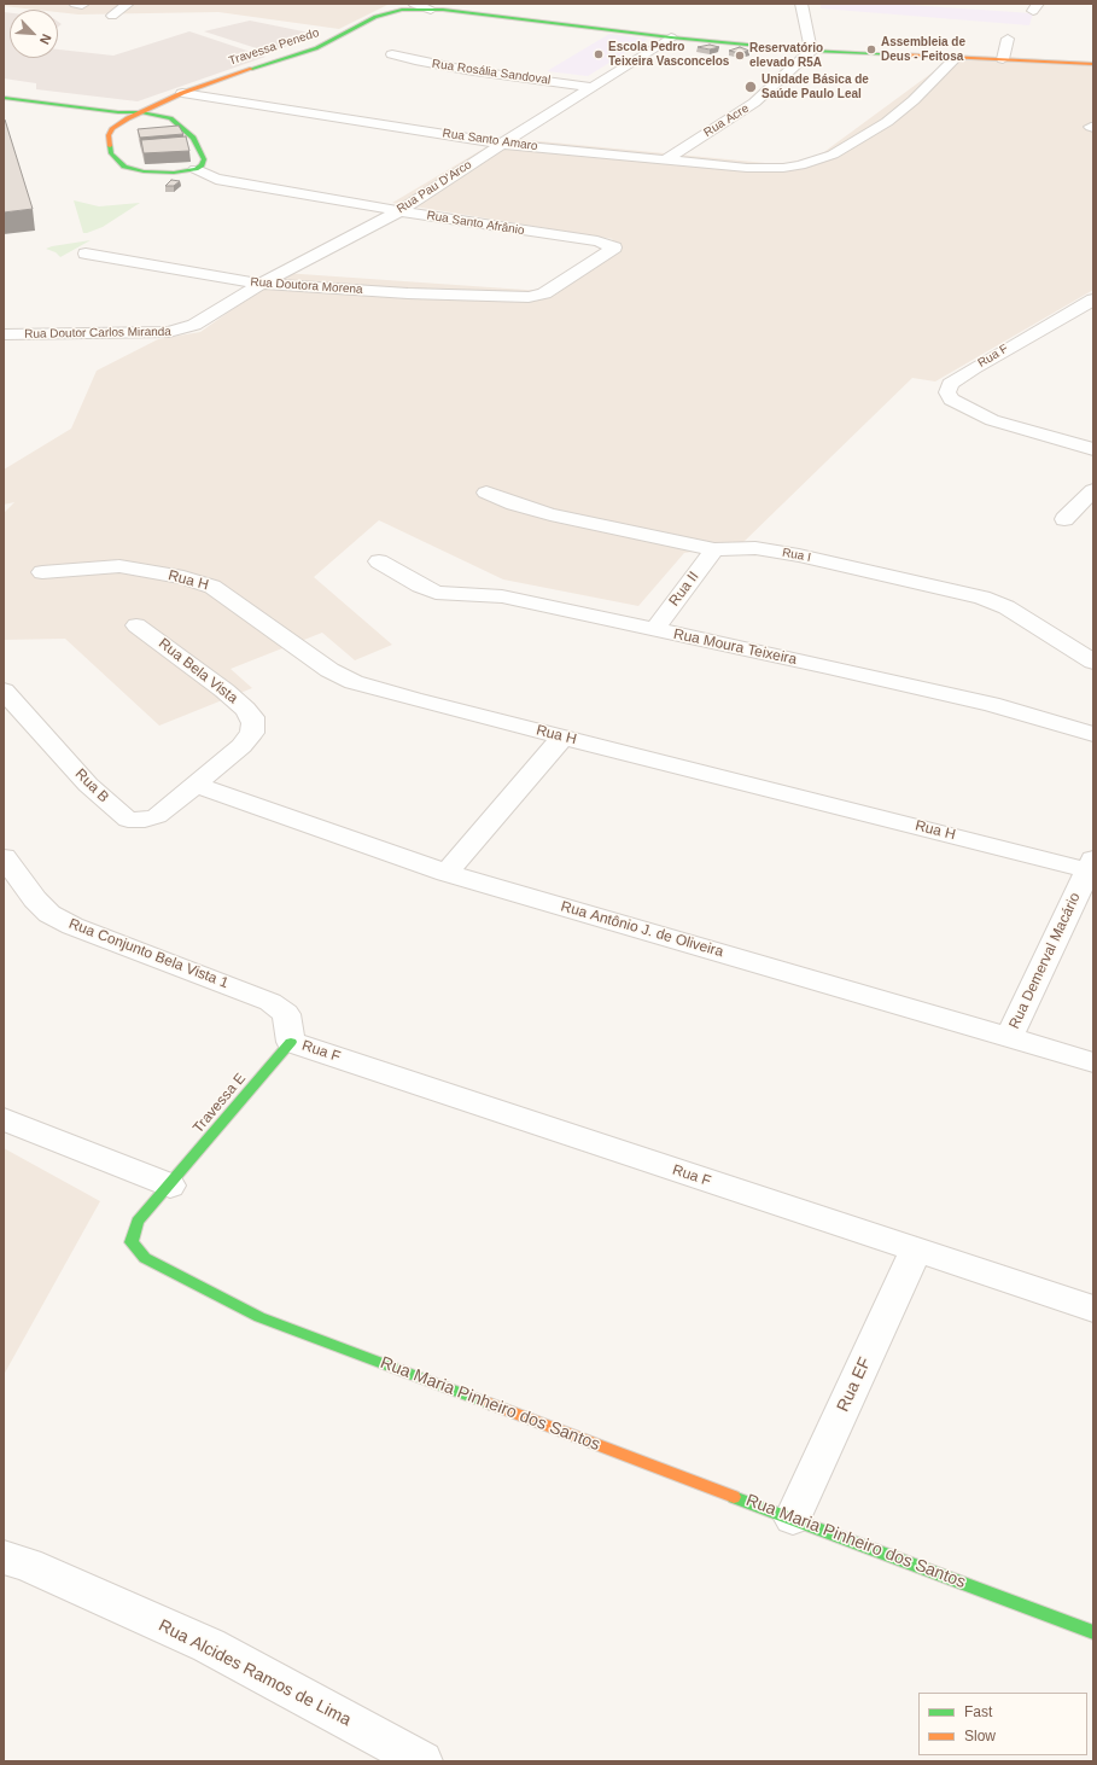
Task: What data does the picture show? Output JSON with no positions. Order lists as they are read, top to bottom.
{
  "streets": {
    "street": [
      "Travessa Penedo",
      "Rua Rosália Sandoval",
      "Rua Acre",
      "Rua Santo Amaro",
      "Rua Pau D'Arco",
      "Rua Santo Afrânio",
      "Rua Doutora Morena",
      "Rua Doutor Carlos Miranda",
      "Rua F",
      "Rua I",
      "Rua H",
      "Rua II",
      "Rua Moura Teixeira",
      "Rua Bela Vista",
      "Rua B",
      "Rua Antônio J. de Oliveira",
      "Rua Conjunto Bela Vista 1",
      "Rua Demerval Macário",
      "Travessa E",
      "Rua EF",
      "Rua Maria Pinheiro dos Santos",
      "Rua Alcides Ramos de Lima"
    ]
  },
  "crossings": [
    ["Travessa Penedo", "Rua Santo Amaro"],
    ["Rua Rosália Sandoval", "Rua Pau D'Arco"],
    ["Rua Acre", "Rua Santo Amaro"],
    ["Rua Santo Amaro", "Rua Pau D'Arco"],
    ["Rua Pau D'Arco", "Rua Santo Afrânio"],
    ["Rua Pau D'Arco", "Rua Doutora Morena"],
    ["Rua Pau D'Arco", "Rua Doutor Carlos Miranda"],
    ["Rua Santo Afrânio", "Rua Doutora Morena"],
    ["Rua F", "Rua Conjunto Bela Vista 1"],
    ["Rua F", "Travessa E"],
    ["Rua F", "Rua EF"],
    ["Rua I", "Rua II"],
    ["Rua H", "Rua Demerval Macário"],
    ["Rua II", "Rua Moura Teixeira"],
    ["Rua Bela Vista", "Rua B"],
    ["Rua Bela Vista", "Rua Antônio J. de Oliveira"],
    ["Rua B", "Rua Antônio J. de Oliveira"],
    ["Rua Antônio J. de Oliveira", "Rua Demerval Macário"],
    ["Rua Conjunto Bela Vista 1", "Travessa E"],
    ["Travessa E", "Rua Maria Pinheiro dos Santos"],
    ["Rua EF", "Rua Maria Pinheiro dos Santos"]
  ],
  "places": [
    "Assembleia de Deus - Feitosa",
    "Escola Pedro Teixeira Vasconcelos",
    "Reservatório elevado R5A",
    "Unidade Básica de Saúde Paulo Leal"
  ],
  "legend": ["Fast", "Slow"],
  "north": "bottom right"
}
